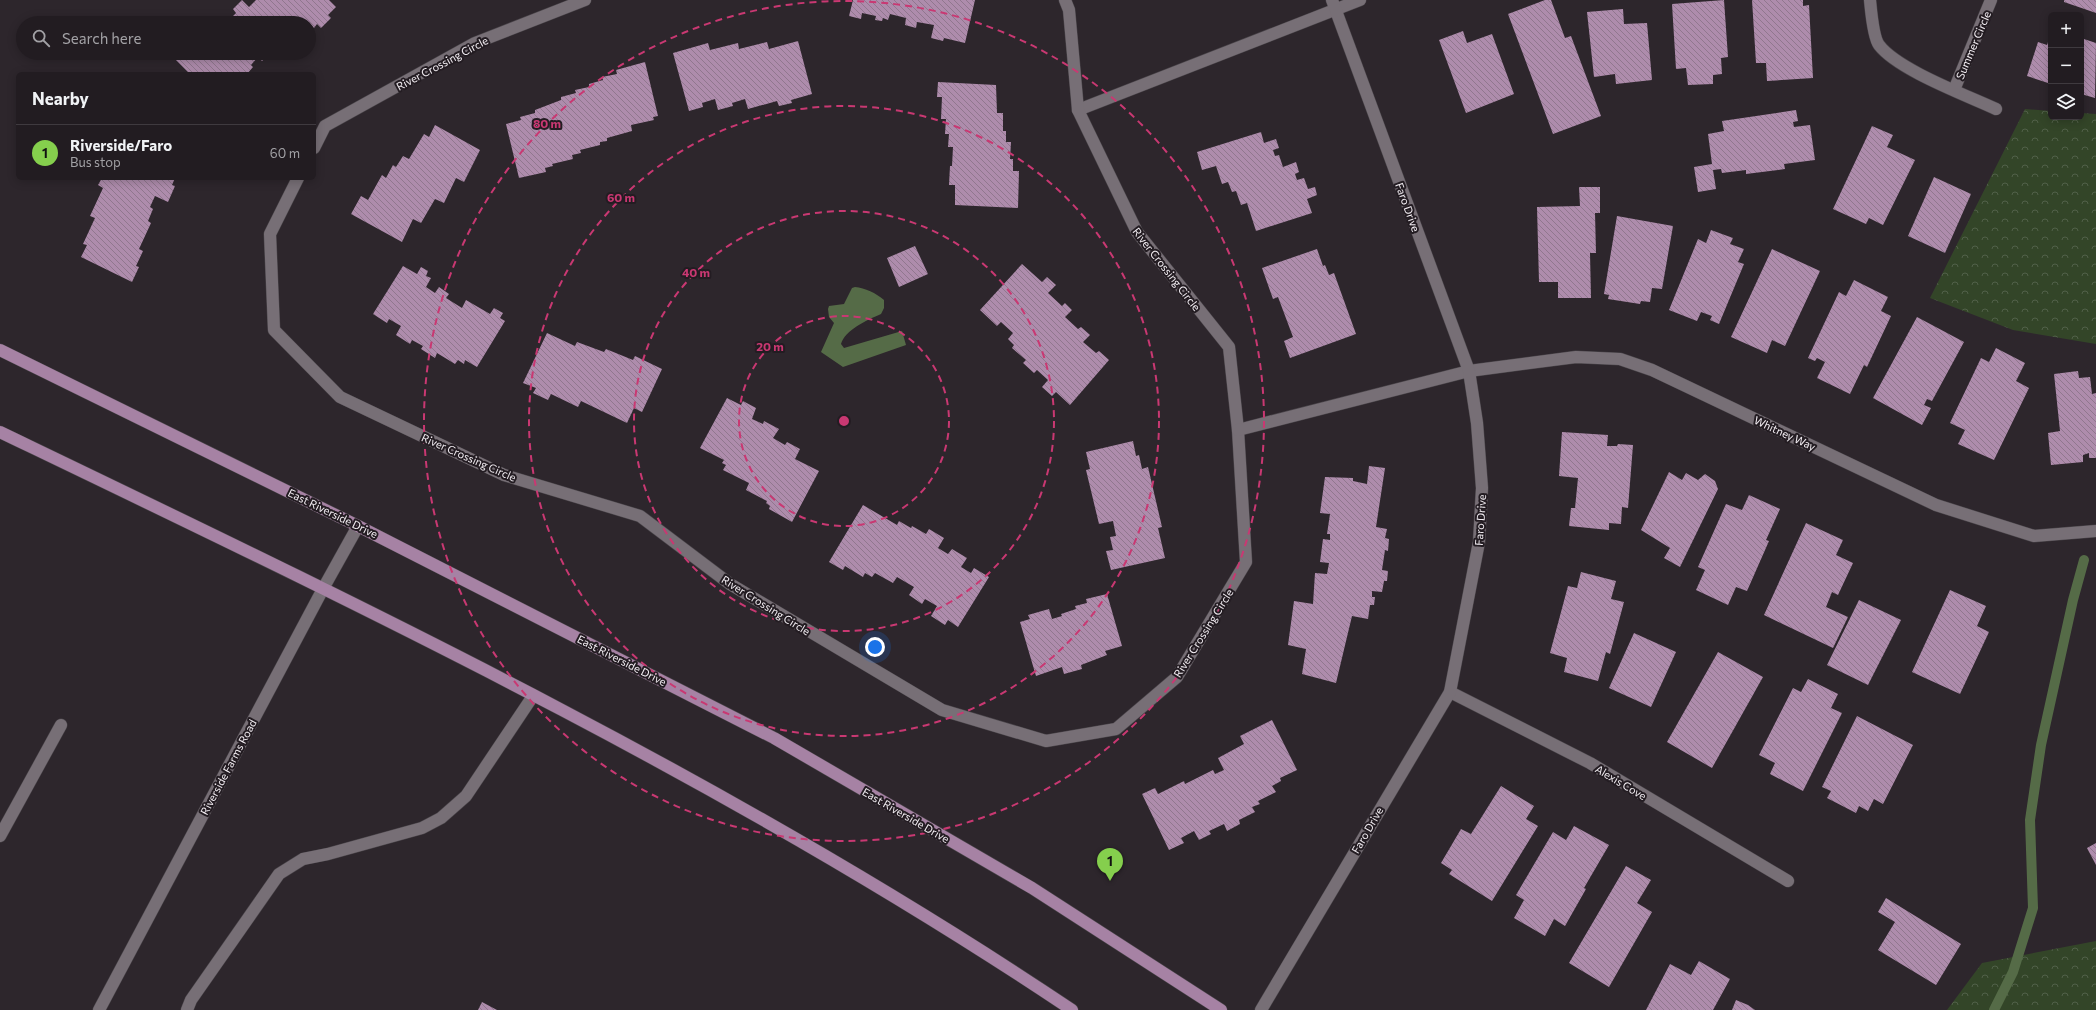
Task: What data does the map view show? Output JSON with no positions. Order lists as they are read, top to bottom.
{
  "streets": {
    "main road": ["East Riverside Drive"],
    "street": [
      "Summer Circle",
      "River Crossing Circle",
      "Faro Drive",
      "Whitney Way",
      "Riverside Farms Road",
      "Alexis Cove"
    ]
  },
  "crossings": [
    ["Faro Drive", "Whitney Way"],
    ["Faro Drive", "Alexis Cove"],
    ["East Riverside Drive", "Riverside Farms Road"]
  ],
  "page": {
    "map_buttons": ["+", "−"],
    "search": "Search here",
    "heading": "Nearby",
    "list": [
      {
        "mark": "1",
        "name": "Riverside/Faro",
        "note": "Bus stop",
        "value": "60 m"
      }
    ],
    "pins": "1"
  },
  "rings": [
    "80 m",
    "60 m",
    "40 m",
    "20 m"
  ]
}
